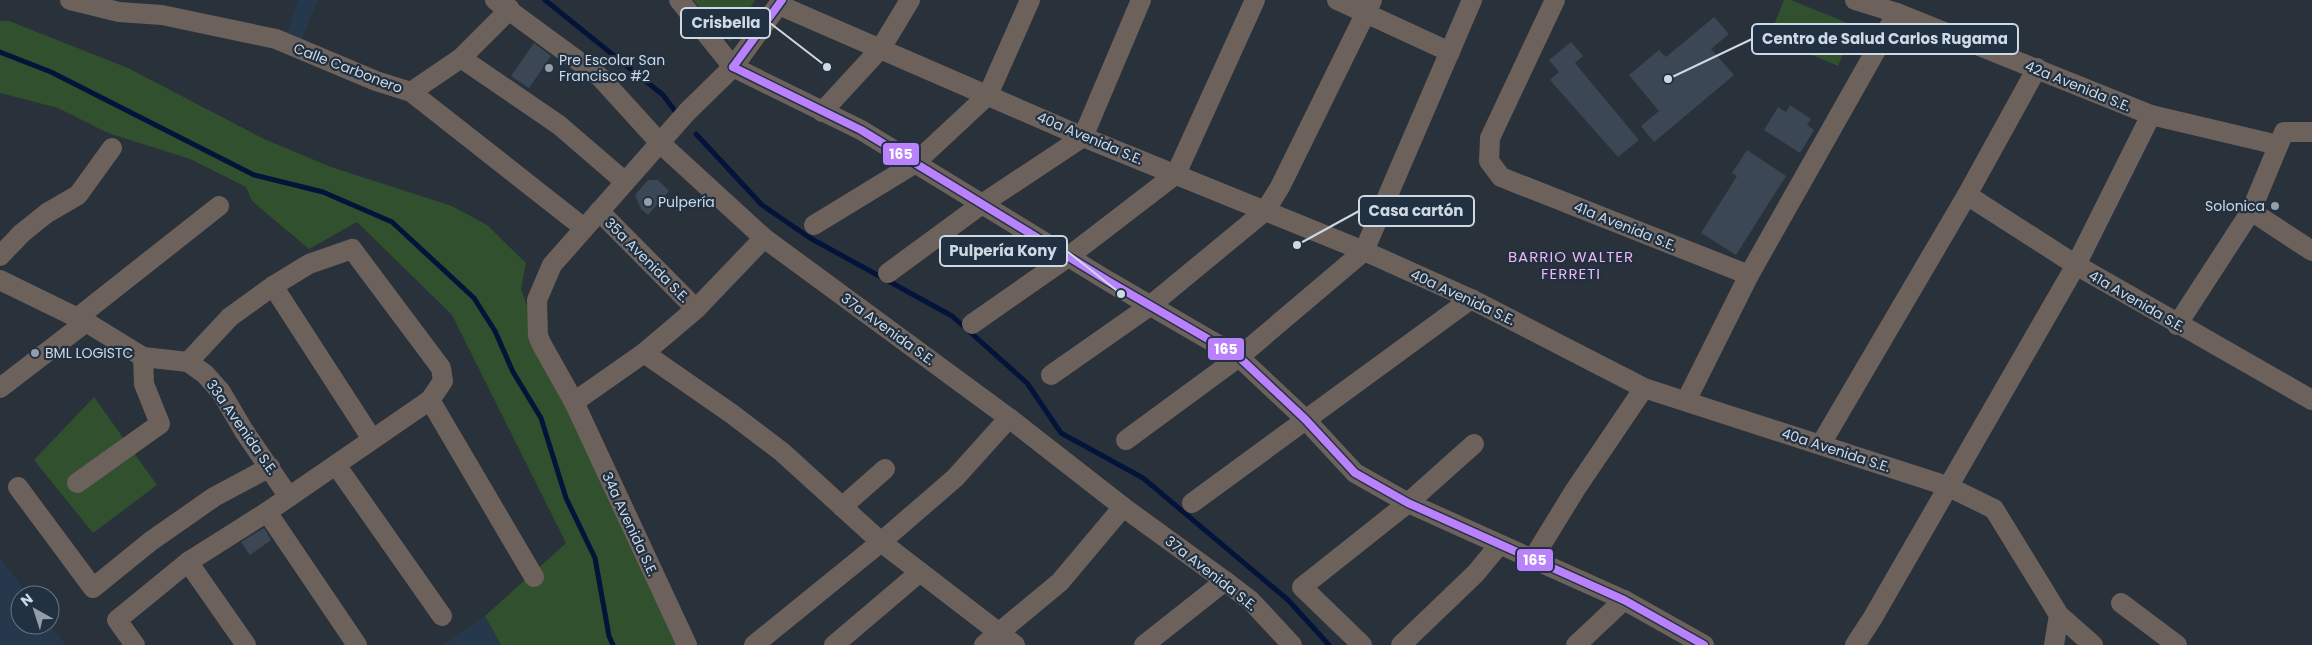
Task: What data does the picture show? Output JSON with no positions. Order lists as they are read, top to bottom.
{
  "streets": {
    "street": [
      "Calle Carbonero",
      "42a Avenida S.E.",
      "40a Avenida S.E.",
      "41a Avenida S.E.",
      "35a Avenida S.E.",
      "37a Avenida S.E.",
      "33a Avenida S.E.",
      "34a Avenida S.E."
    ]
  },
  "crossings": [
    ["Calle Carbonero", "34a Avenida S.E."],
    ["40a Avenida S.E.", "34a Avenida S.E."],
    ["35a Avenida S.E.", "34a Avenida S.E."],
    ["37a Avenida S.E.", "34a Avenida S.E."]
  ],
  "districts": ["BARRIO WALTER FERRETI"],
  "places": [
    "Crisbella",
    "Pre Escolar San Francisco #2",
    "Centro de Salud Carlos Rugama",
    "Pulpería",
    "Solonica",
    "Casa cartón",
    "Pulpería Kony",
    "BML LOGISTC"
  ],
  "lines": ["transit line 165"],
  "north": "top left"
}
